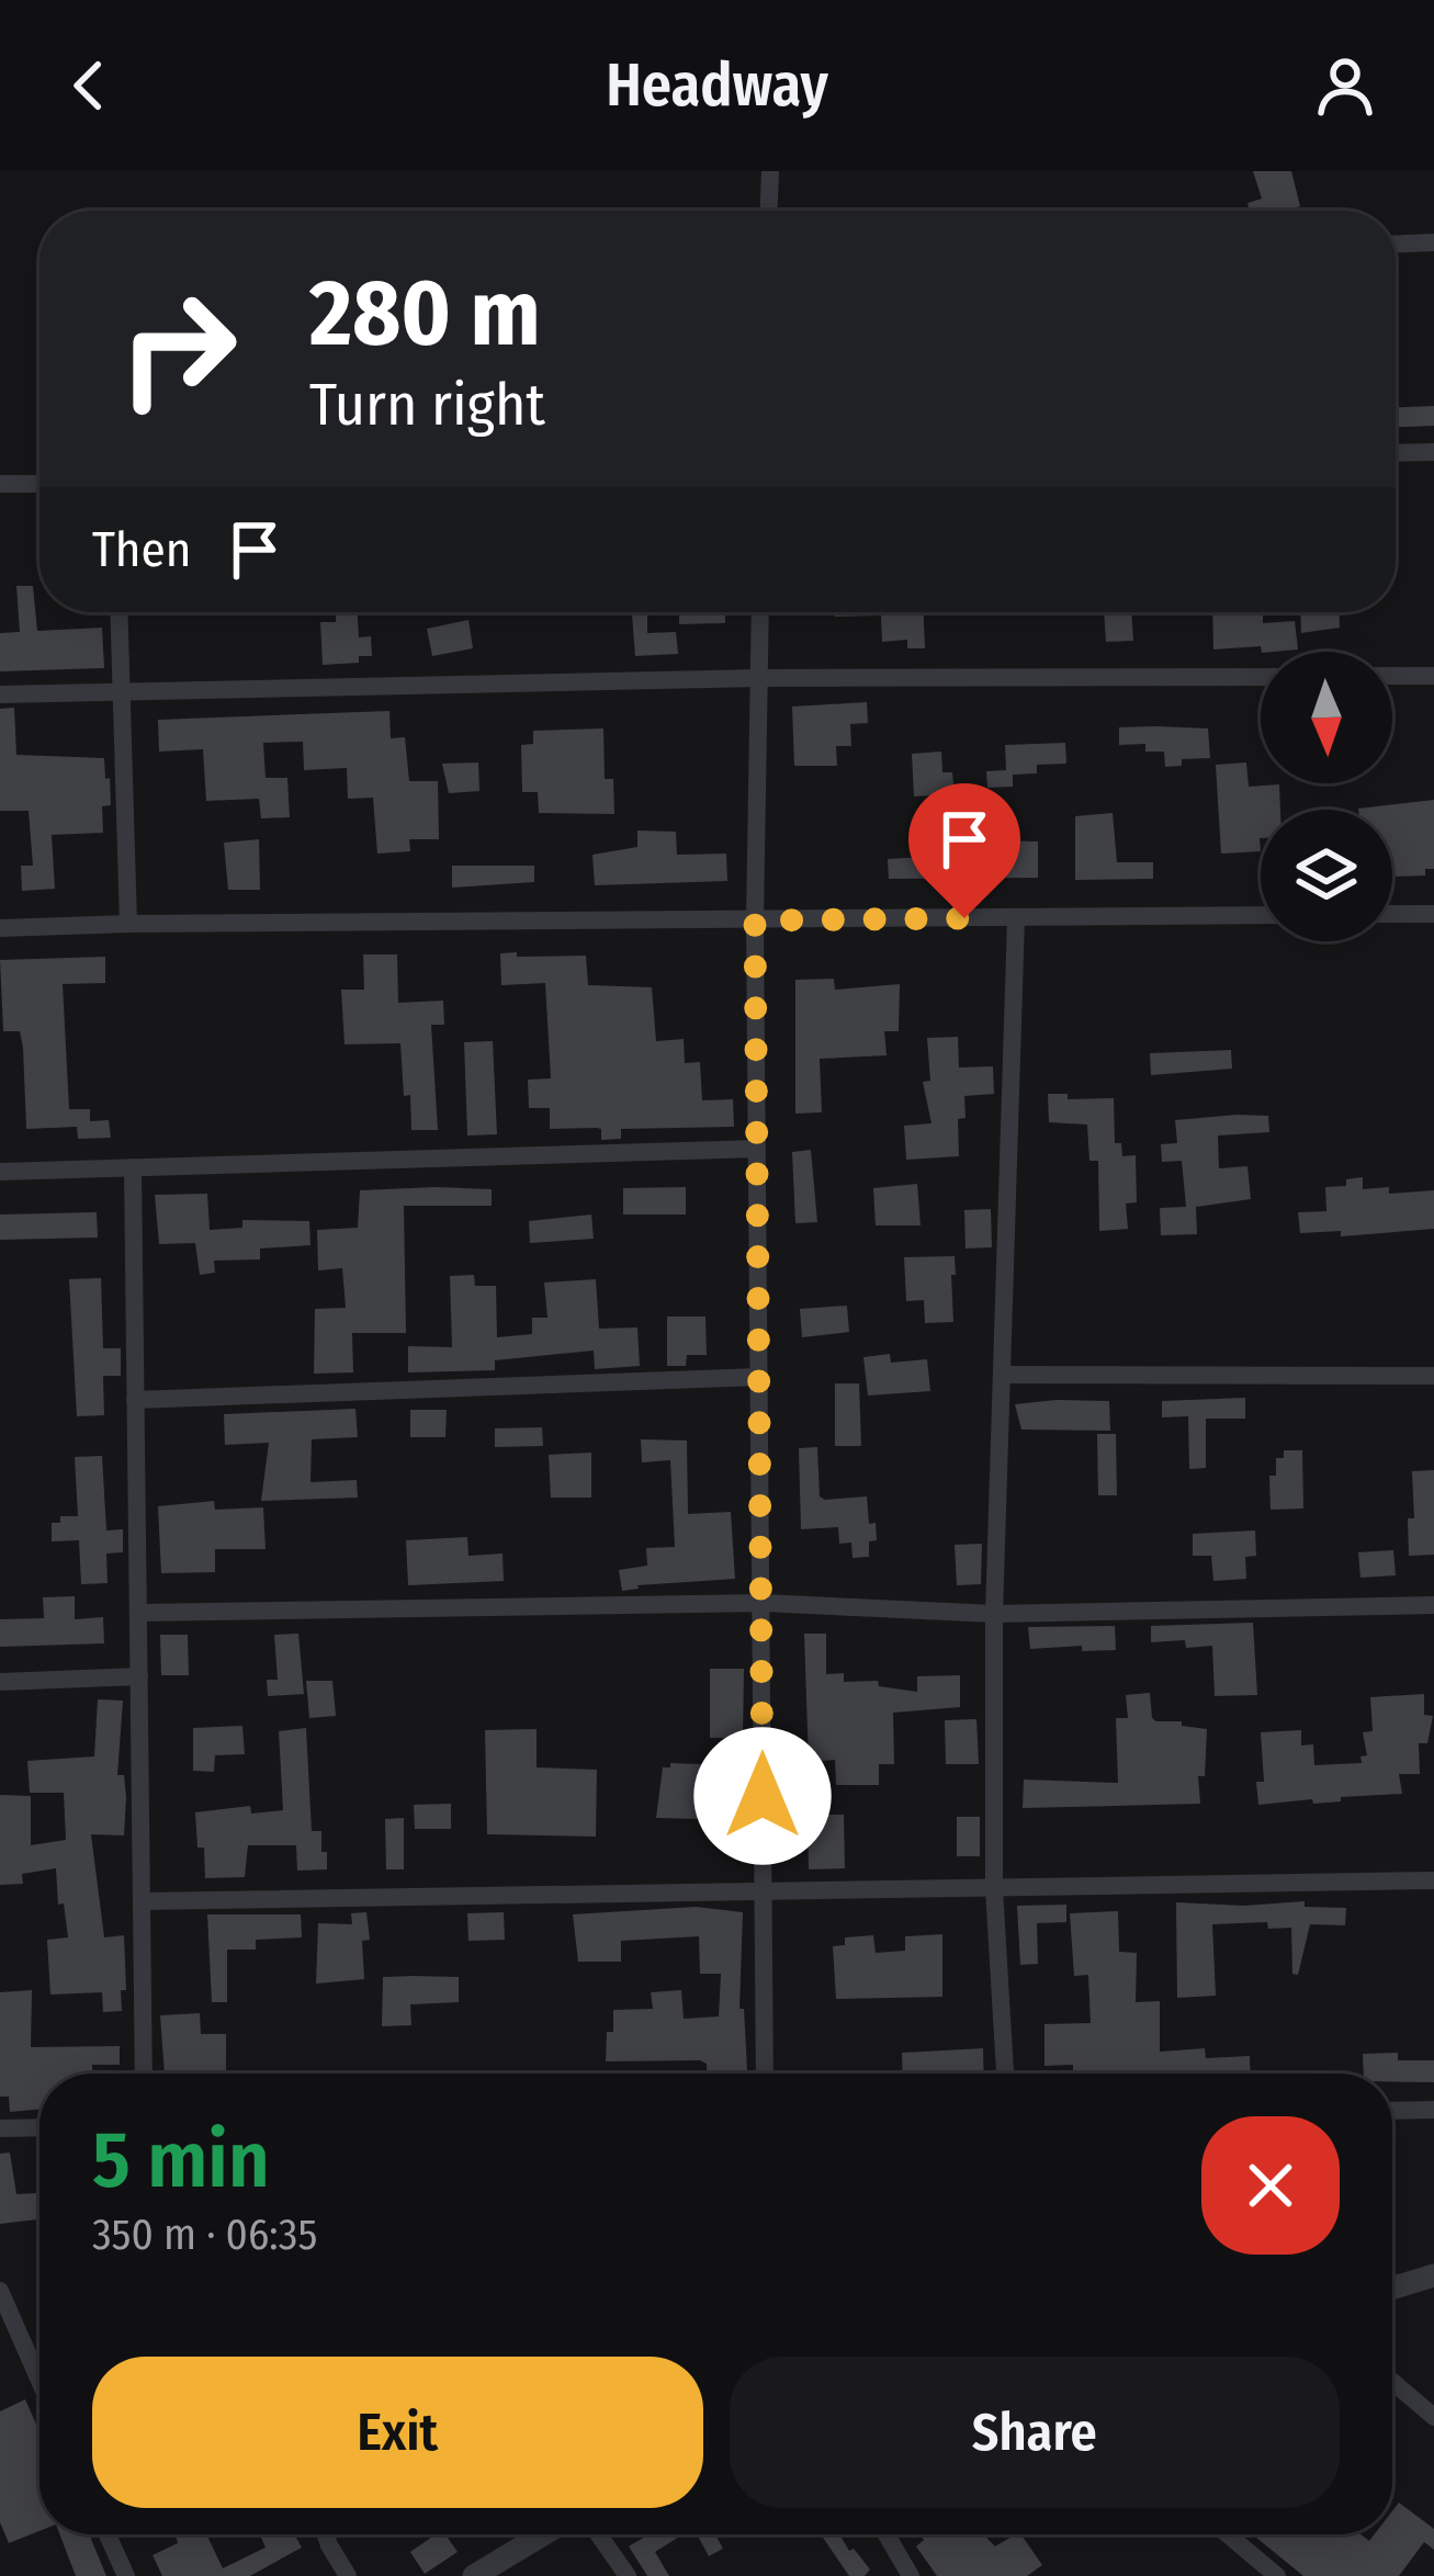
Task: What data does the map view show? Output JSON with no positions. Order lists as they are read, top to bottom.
{
  "north": "bottom",
  "page": {
    "header": "Headway",
    "turn": ["280 m", "Turn right"],
    "then": "Then",
    "heading": ["5 min", "350 m · 06:35"],
    "buttons": ["Exit", "Share"]
  }
}
